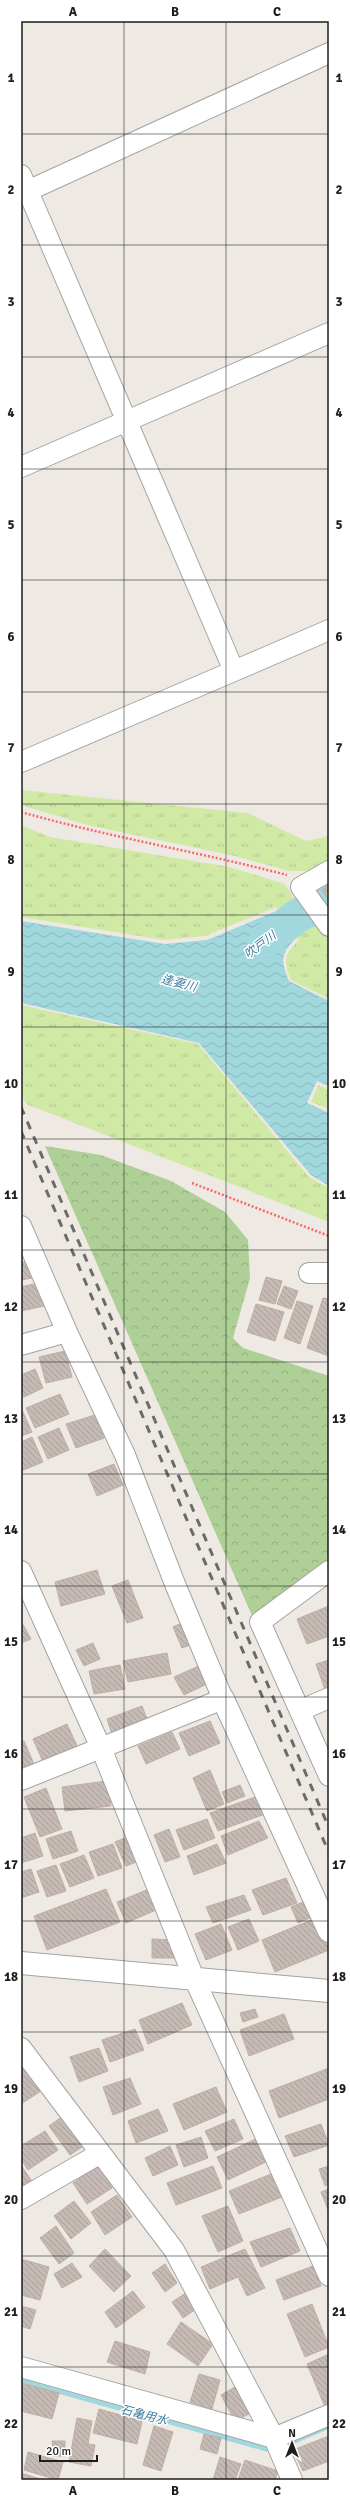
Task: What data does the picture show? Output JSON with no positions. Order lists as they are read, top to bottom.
{
  "water": ["吹戸川", "逢妻川", "石亀用水"],
  "scale_bar": "20 m",
  "north": "top",
  "grid": {
    "columns": ["A", "B", "C"],
    "rows": [
      "1",
      "2",
      "3",
      "4",
      "5",
      "6",
      "7",
      "8",
      "9",
      "10",
      "11",
      "12",
      "13",
      "14",
      "15",
      "16",
      "17",
      "18",
      "19",
      "20",
      "21",
      "22"
    ]
  }
}
